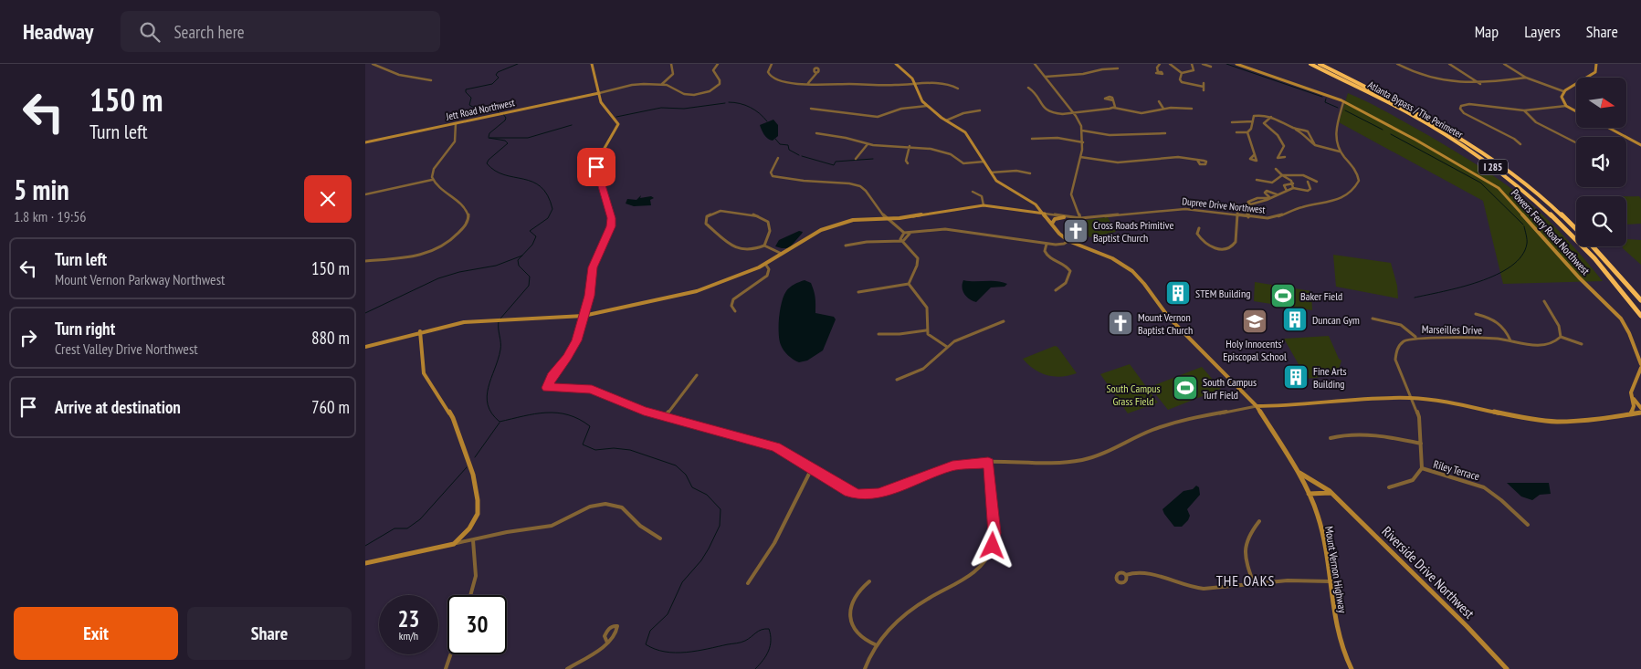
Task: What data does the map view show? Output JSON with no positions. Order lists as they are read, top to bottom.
{
  "streets": {
    "highway": ["Atlanta Bypass / The Perimeter", "I 285"],
    "street": [
      "Jett Road Northwest",
      "Dupree Drive Northwest",
      "Powers Ferry Road Northwest",
      "Marseilles Drive",
      "Riley Terrace",
      "Mount Vernon Highway",
      "Riverside Drive Northwest"
    ]
  },
  "crossings": [
    ["Dupree Drive Northwest", "Mount Vernon Highway"],
    ["Mount Vernon Highway", "Riverside Drive Northwest"]
  ],
  "districts": ["THE OAKS"],
  "parks": ["South Campus Grass Field"],
  "places": {
    "church": ["Cross Roads Primitive Baptist Church", "Mount Vernon Baptist Church"],
    "building": ["STEM Building", "Duncan Gym", "Fine Arts Building"],
    "sports": ["Baker Field", "South Campus Turf Field"],
    "school or university": ["Holy Innocents' Episcopal School"]
  },
  "north": "right",
  "page": {
    "header": "Headway",
    "search": "Search here",
    "nav": ["Map", "Layers", "Share"],
    "turn": ["150 m", "Turn left"],
    "heading": ["5 min", "1.8 km · 19:56"],
    "list": [
      {
        "name": "Turn left",
        "note": "Mount Vernon Parkway Northwest",
        "value": "150 m"
      },
      {
        "name": "Turn right",
        "note": "Crest Valley Drive Northwest",
        "value": "880 m"
      },
      {
        "name": "Arrive at destination",
        "value": "760 m"
      }
    ],
    "speed": "23 km/h",
    "limit": "30",
    "buttons": ["Exit", "Share"]
  }
}
